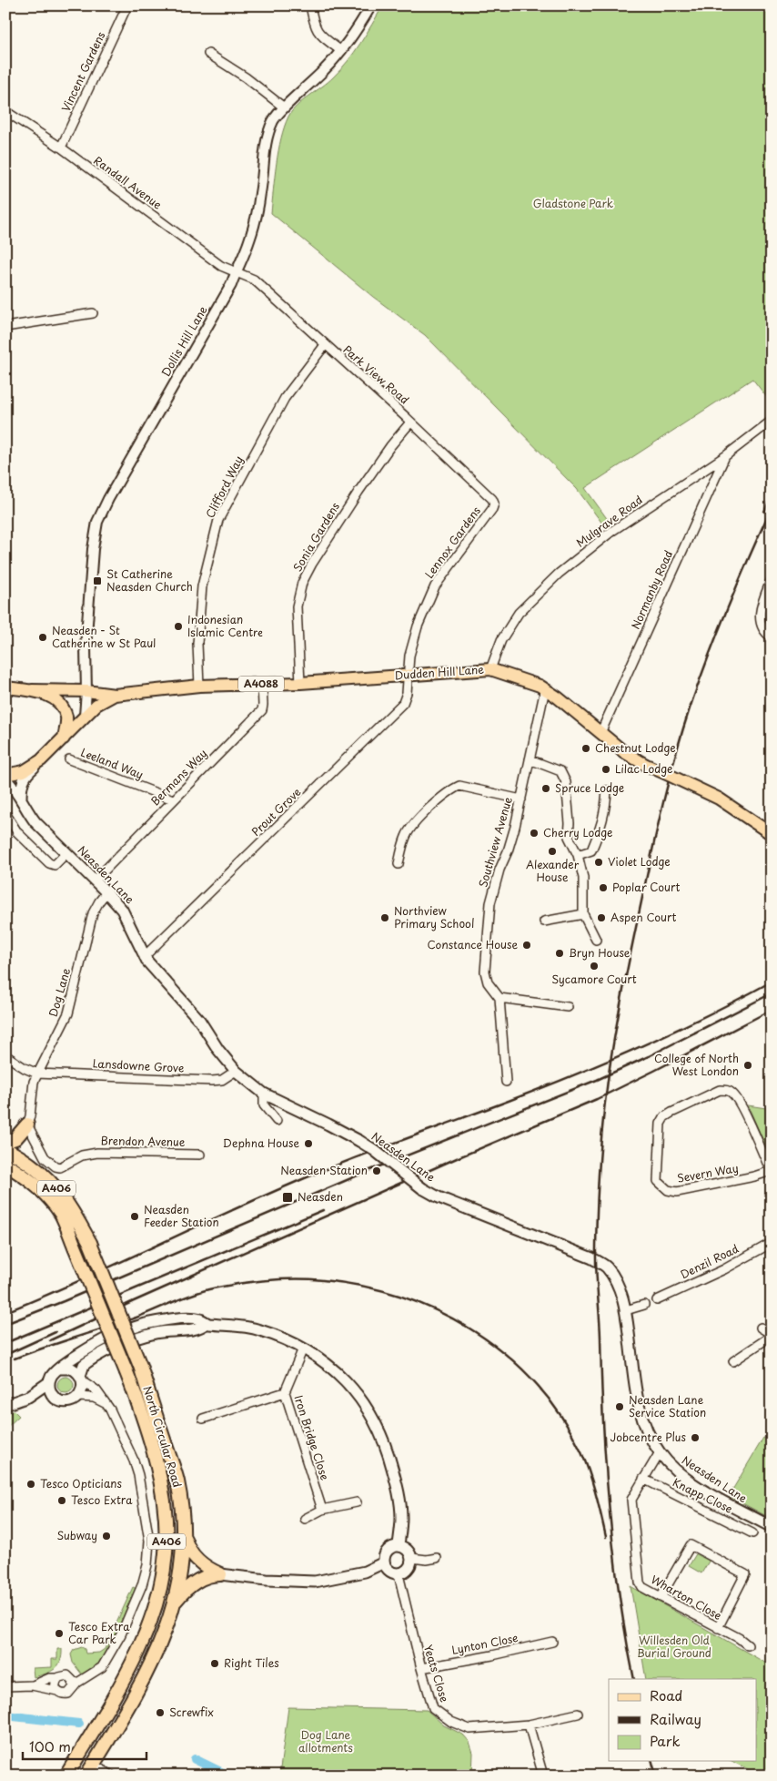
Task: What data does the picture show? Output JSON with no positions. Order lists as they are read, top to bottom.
{
  "streets": {
    "highway": ["A406", "North Circular Road"],
    "main road": ["Dudden Hill Lane", "A4088", "Neasden Lane"],
    "street": [
      "Vincent Gardens",
      "Randall Avenue",
      "Dollis Hill Lane",
      "Park View Road",
      "Clifford Way",
      "Mulgrave Road",
      "Sonia Gardens",
      "Lennox Gardens",
      "Normanby Road",
      "Leeland Way",
      "Bermans Way",
      "Prout Grove",
      "Southview Avenue",
      "Dog Lane",
      "Lansdowne Grove",
      "Brendon Avenue",
      "Severn Way",
      "Denzil Road",
      "Iron Bridge Close",
      "Knapp Close",
      "Wharton Close",
      "Lynton Close",
      "Yeats Close"
    ]
  },
  "crossings": [
    ["Vincent Gardens", "Randall Avenue"],
    ["Randall Avenue", "Dollis Hill Lane"],
    ["Randall Avenue", "Park View Road"],
    ["Dollis Hill Lane", "Park View Road"],
    ["Dollis Hill Lane", "Dudden Hill Lane"],
    ["Park View Road", "Clifford Way"],
    ["Park View Road", "Sonia Gardens"],
    ["Park View Road", "Lennox Gardens"],
    ["Clifford Way", "Dudden Hill Lane"],
    ["Mulgrave Road", "Normanby Road"],
    ["Mulgrave Road", "Dudden Hill Lane"],
    ["Sonia Gardens", "Dudden Hill Lane"],
    ["Lennox Gardens", "Dudden Hill Lane"],
    ["Lennox Gardens", "Prout Grove"],
    ["Normanby Road", "Dudden Hill Lane"],
    ["Dudden Hill Lane", "A4088"],
    ["Dudden Hill Lane", "Bermans Way"],
    ["Dudden Hill Lane", "Prout Grove"],
    ["Dudden Hill Lane", "Southview Avenue"],
    ["Leeland Way", "Bermans Way"],
    ["Bermans Way", "Neasden Lane"],
    ["Prout Grove", "Neasden Lane"],
    ["Neasden Lane", "Dog Lane"],
    ["Neasden Lane", "Lansdowne Grove"],
    ["Neasden Lane", "Wharton Close"],
    ["Dog Lane", "Lansdowne Grove"],
    ["Dog Lane", "Brendon Avenue"],
    ["Knapp Close", "Wharton Close"],
    ["Lynton Close", "Yeats Close"]
  ],
  "parks": ["Gladstone Park", "Willesden Old Burial Ground", "Dog Lane allotments"],
  "places": {
    "transit": ["St Catherine Neasden Church", "Neasden"],
    "other": [
      "Indonesian Islamic Centre",
      "Neasden - St Catherine w St Paul",
      "Chestnut Lodge",
      "Lilac Lodge",
      "Spruce Lodge",
      "Cherry Lodge",
      "Alexander House",
      "Violet Lodge",
      "Poplar Court",
      "Northview Primary School",
      "Aspen Court",
      "Constance House",
      "Bryn House",
      "Sycamore Court",
      "College of North West London",
      "Dephna House",
      "Neasden Station",
      "Neasden Feeder Station",
      "Neasden Lane Service Station",
      "Jobcentre Plus",
      "Tesco Opticians",
      "Tesco Extra",
      "Subway",
      "Tesco Extra Car Park",
      "Right Tiles",
      "Screwfix"
    ]
  },
  "legend": ["Road", "Railway", "Park"],
  "scale_bar": "100 m"
}
